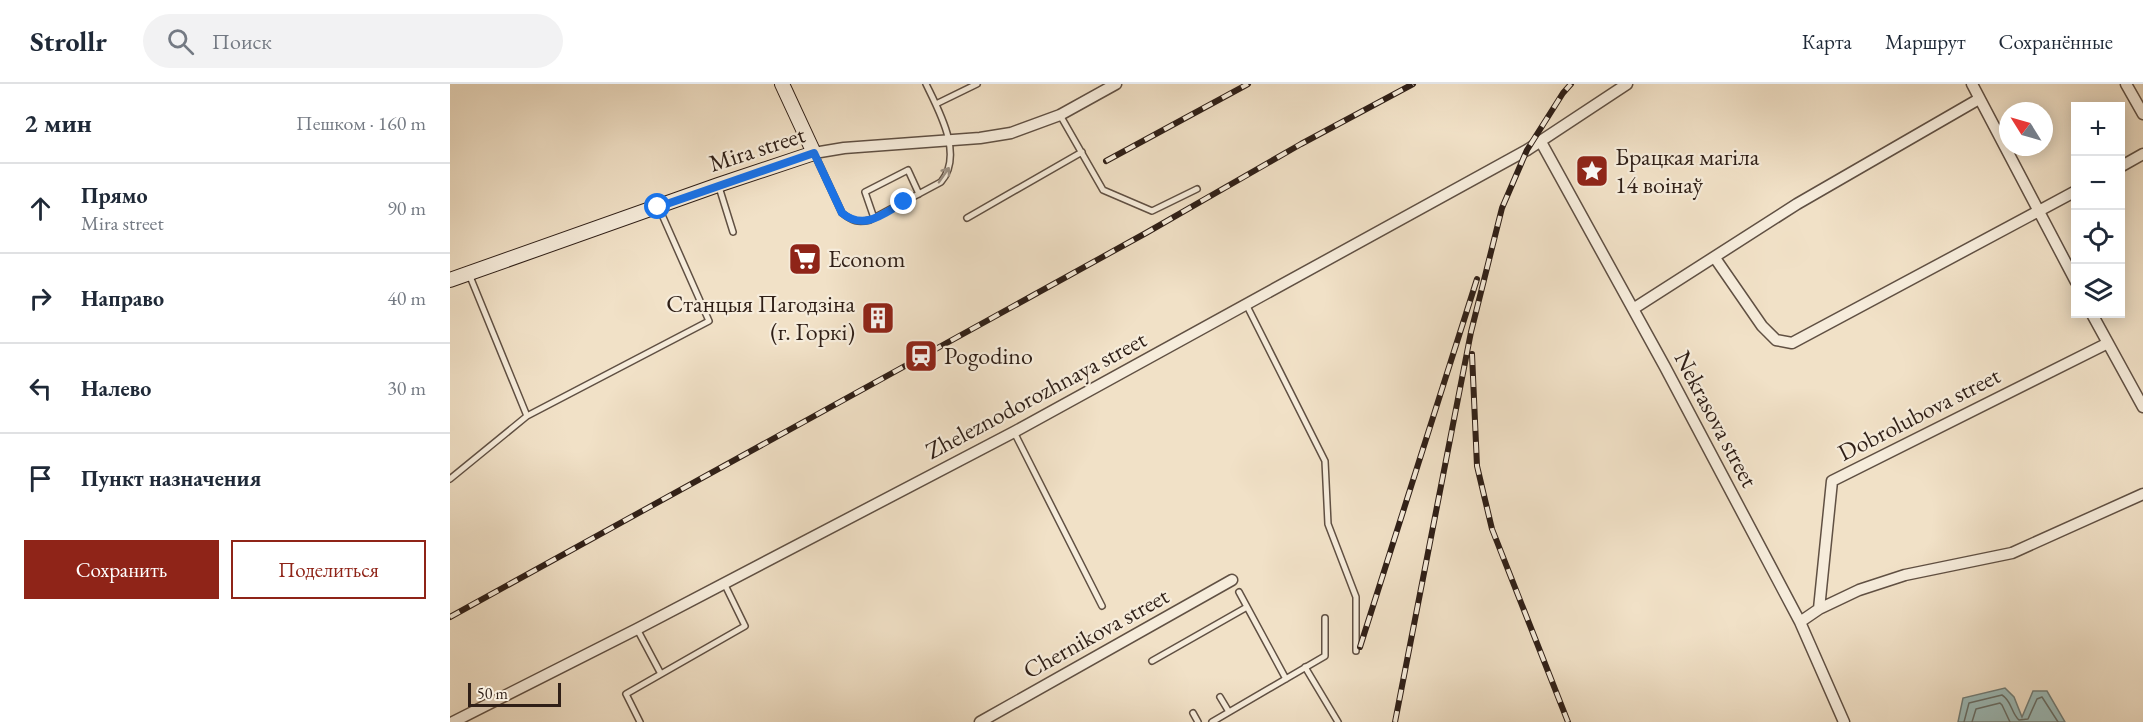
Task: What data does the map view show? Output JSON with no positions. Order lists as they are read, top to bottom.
{
  "streets": {
    "street": [
      "Mira street",
      "Zheleznodorozhnaya street",
      "Dobrolubova street",
      "Nekrasova street",
      "Chernikova street"
    ]
  },
  "crossings": [
    ["Zheleznodorozhnaya street", "Nekrasova street"]
  ],
  "places": {
    "place": ["Брацкая магіла 14 воінаў"],
    "supermarket": ["Econom"],
    "building": ["Станцыя Пагодзіна (г. Горкі)"],
    "station": ["Pogodino"]
  },
  "scale_bar": "50 m",
  "north": "top left",
  "page": {
    "header": "Strollr",
    "search": "Поиск",
    "nav": ["Карта", "Маршрут", "Сохранённые"],
    "heading": ["2 мин", "Пешком · 160 m"],
    "map_buttons": ["+", "−"],
    "list": [
      ["Прямо", "Mira street", "90 m"],
      ["Направо", "40 m"],
      ["Налево", "30 m"],
      "Пункт назначения"
    ],
    "buttons": ["Сохранить", "Поделиться"],
    "scale": "50 m"
  }
}
